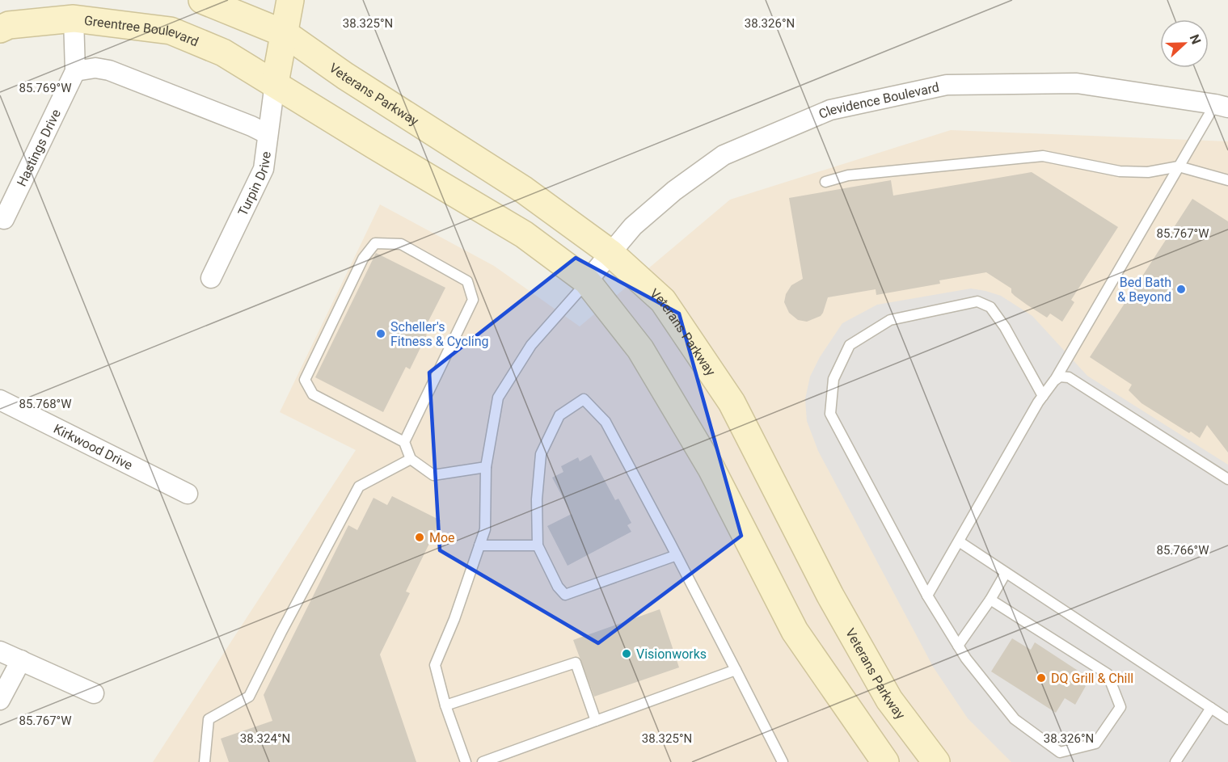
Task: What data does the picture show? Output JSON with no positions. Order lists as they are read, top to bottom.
{
  "streets": {
    "main road": ["Greentree Boulevard", "Veterans Parkway"],
    "street": [
      "Clevidence Boulevard",
      "Hastings Drive",
      "Turpin Drive",
      "Kirkwood Drive"
    ]
  },
  "crossings": [
    ["Greentree Boulevard", "Hastings Drive"],
    ["Greentree Boulevard", "Turpin Drive"],
    ["Veterans Parkway", "Clevidence Boulevard"]
  ],
  "places": [
    "Bed Bath & Beyond",
    "Scheller's Fitness & Cycling",
    "Moe",
    "Visionworks",
    "DQ Grill & Chill"
  ],
  "north": "right",
  "coordinates": [
    "38.325°N",
    "38.326°N",
    "85.769°W",
    "85.767°W",
    "85.768°W",
    "85.766°W",
    "38.324°N"
  ]
}
